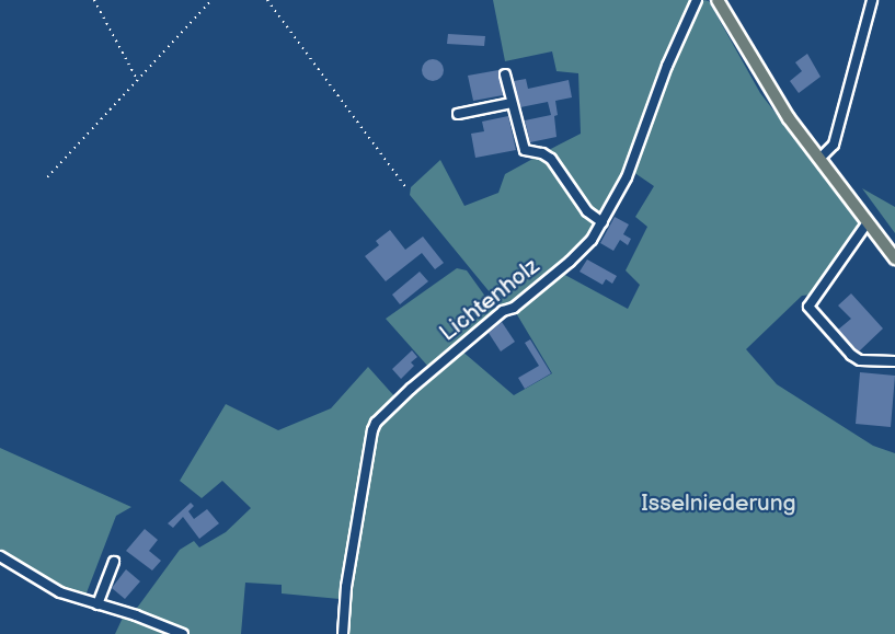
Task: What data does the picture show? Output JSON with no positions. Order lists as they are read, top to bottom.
{
  "streets": {
    "street": ["Lichtenholz"]
  },
  "parks": ["Isselniederung"]
}
